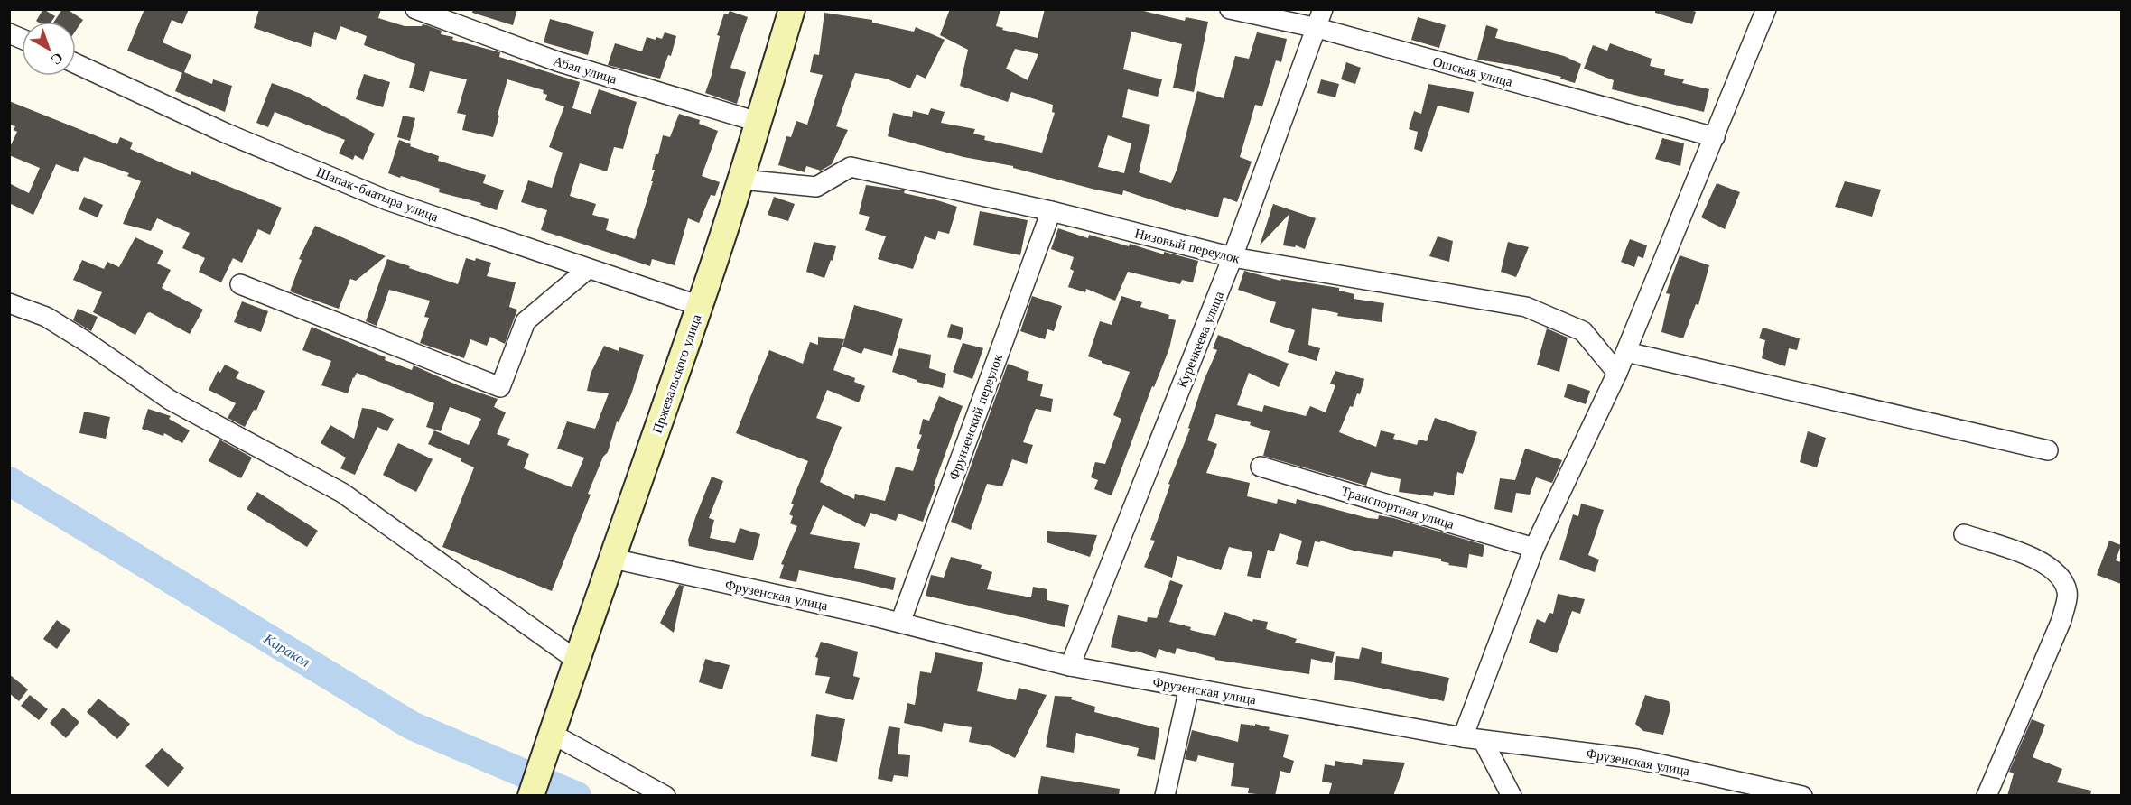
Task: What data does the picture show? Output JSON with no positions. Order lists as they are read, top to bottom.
{
  "streets": {
    "main road": ["Пржевальского улица"],
    "street": [
      "Абая улица",
      "Ошская улица",
      "Шапак-баатыра улица",
      "Низовый переулок",
      "Куренкеева улица",
      "Фрунзенский переулок",
      "Транспортная улица",
      "Фрузенская улица"
    ]
  },
  "crossings": [
    ["Абая улица", "Пржевальского улица"],
    ["Ошская улица", "Куренкеева улица"],
    ["Шапак-баатыра улица", "Пржевальского улица"],
    ["Низовый переулок", "Куренкеева улица"],
    ["Низовый переулок", "Пржевальского улица"],
    ["Низовый переулок", "Фрунзенский переулок"],
    ["Куренкеева улица", "Фрузенская улица"],
    ["Пржевальского улица", "Фрузенская улица"],
    ["Фрунзенский переулок", "Фрузенская улица"]
  ],
  "water": ["Каракол"],
  "north": "bottom right"
}
